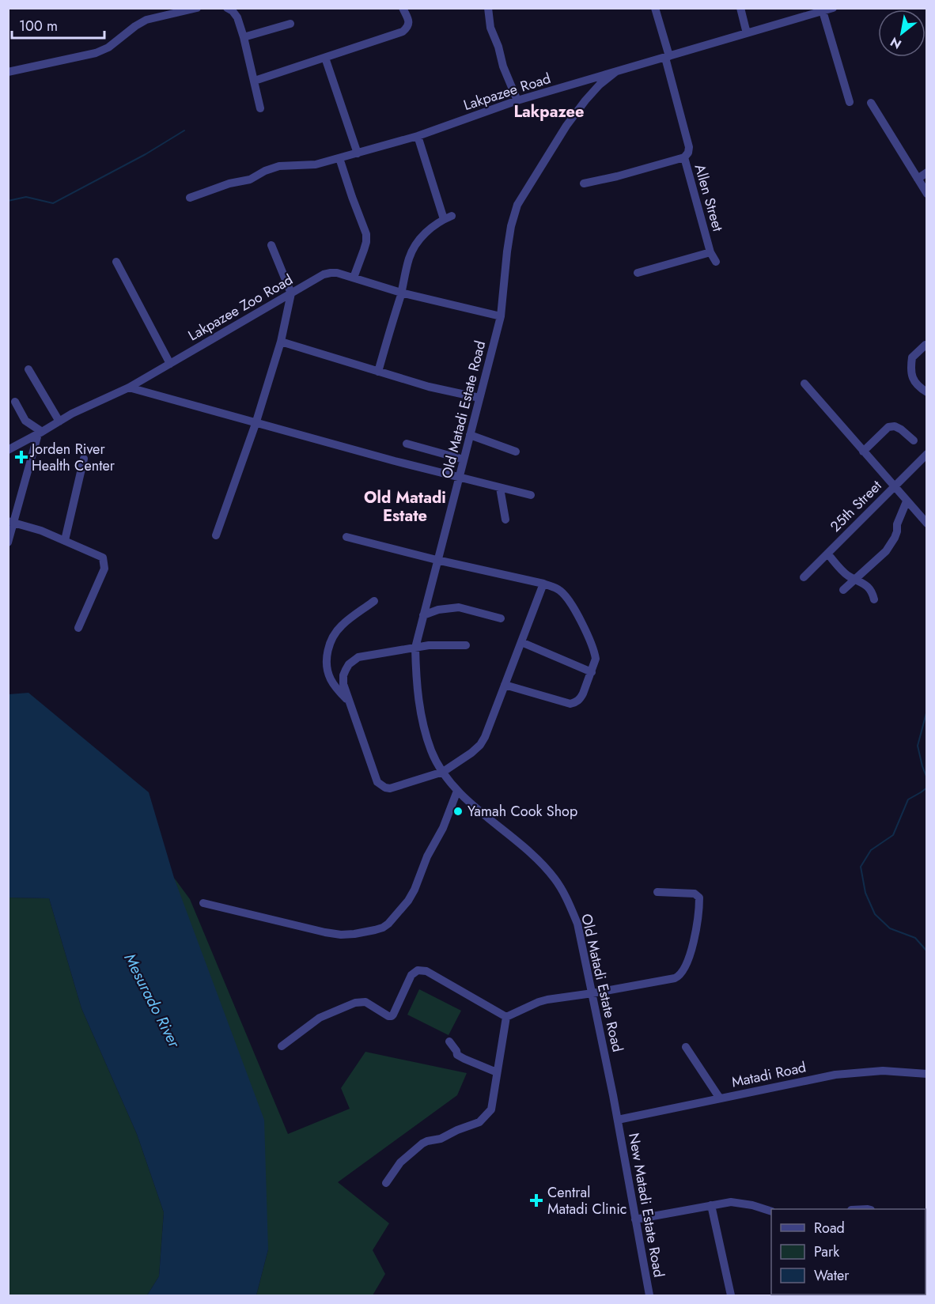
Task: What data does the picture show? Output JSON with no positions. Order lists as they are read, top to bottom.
{
  "streets": {
    "street": [
      "Lakpazee Road",
      "Allen Street",
      "Lakpazee Zoo Road",
      "Old Matadi Estate Road",
      "25th Street",
      "Matadi Road",
      "New Matadi Estate Road"
    ]
  },
  "crossings": [
    ["Lakpazee Road", "Allen Street"],
    ["Lakpazee Road", "Old Matadi Estate Road"],
    ["Lakpazee Zoo Road", "Old Matadi Estate Road"],
    ["Old Matadi Estate Road", "Matadi Road"],
    ["Old Matadi Estate Road", "New Matadi Estate Road"],
    ["Matadi Road", "New Matadi Estate Road"]
  ],
  "districts": ["Lakpazee", "Old Matadi Estate"],
  "water": ["Mesurado River"],
  "places": {
    "health": ["Jorden River Health Center", "Central Matadi Clinic"],
    "other": ["Yamah Cook Shop"]
  },
  "legend": ["Road", "Park", "Water"],
  "scale_bar": "100 m",
  "north": "bottom left"
}
